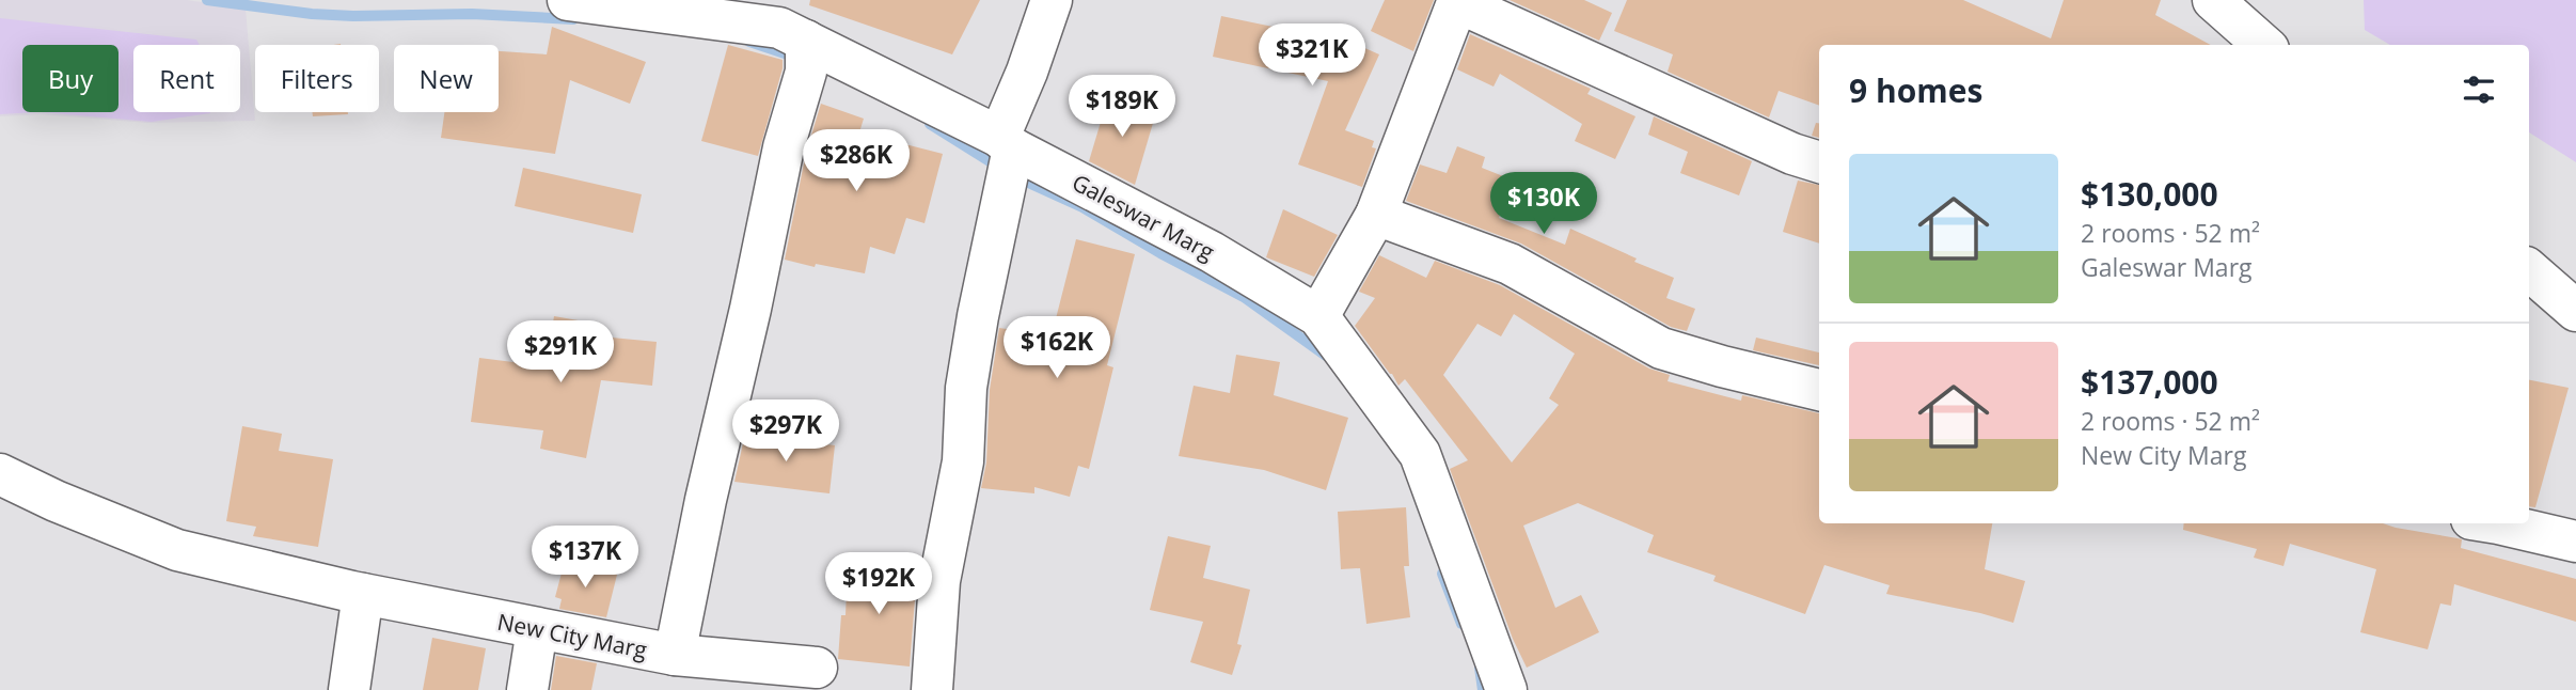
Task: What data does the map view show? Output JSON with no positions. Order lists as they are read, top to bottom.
{
  "streets": {
    "street": ["Galeswar Marg", "New City Marg"]
  },
  "crossings": [
    ["Galeswar Marg", "New City Marg"]
  ],
  "page": {
    "price": [
      "$321K",
      "$189K",
      "$286K",
      "$130K",
      "$162K",
      "$291K",
      "$297K",
      "$137K",
      "$192K"
    ],
    "chip": [
      "Buy",
      "Rent",
      "Filters",
      "New"
    ],
    "heading": "9 homes",
    "list": [
      {
        "name": "$130,000",
        "note": "2 rooms · 52 m² · Galeswar Marg"
      },
      {
        "name": "$137,000",
        "note": "2 rooms · 52 m² · New City Marg"
      }
    ]
  }
}
